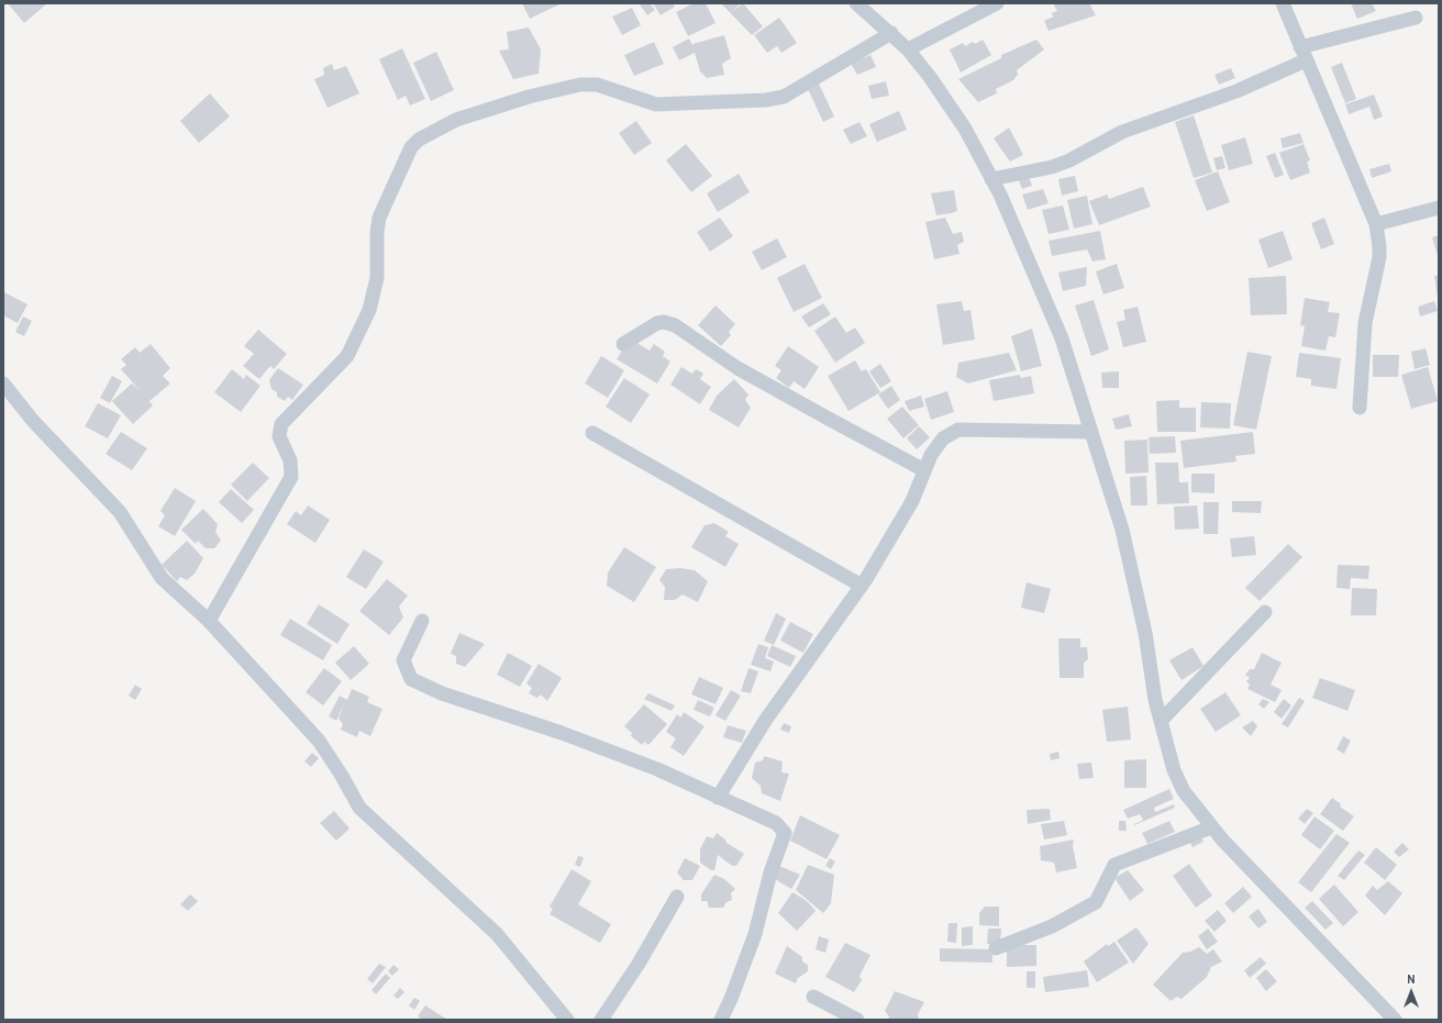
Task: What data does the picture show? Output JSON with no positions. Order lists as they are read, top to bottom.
{
  "north": "top"
}
